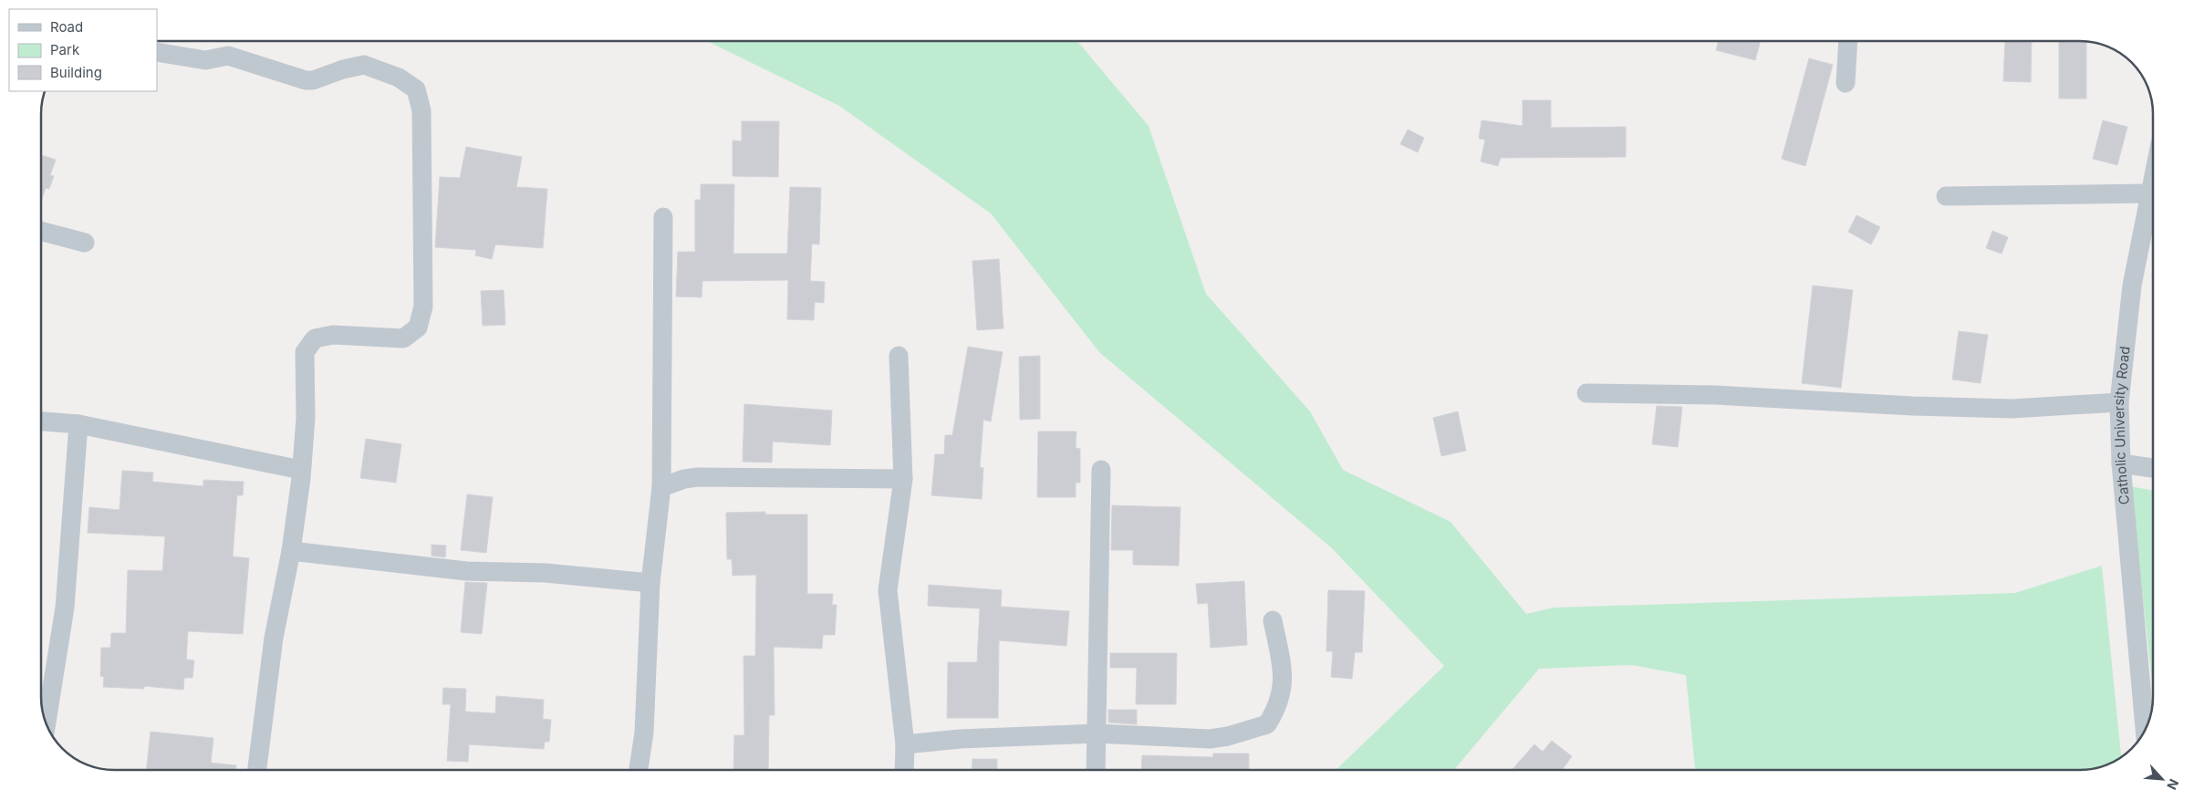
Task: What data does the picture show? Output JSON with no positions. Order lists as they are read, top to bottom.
{
  "streets": {
    "street": ["Catholic University Road"]
  },
  "legend": ["Road", "Park", "Building"],
  "north": "bottom right"
}
